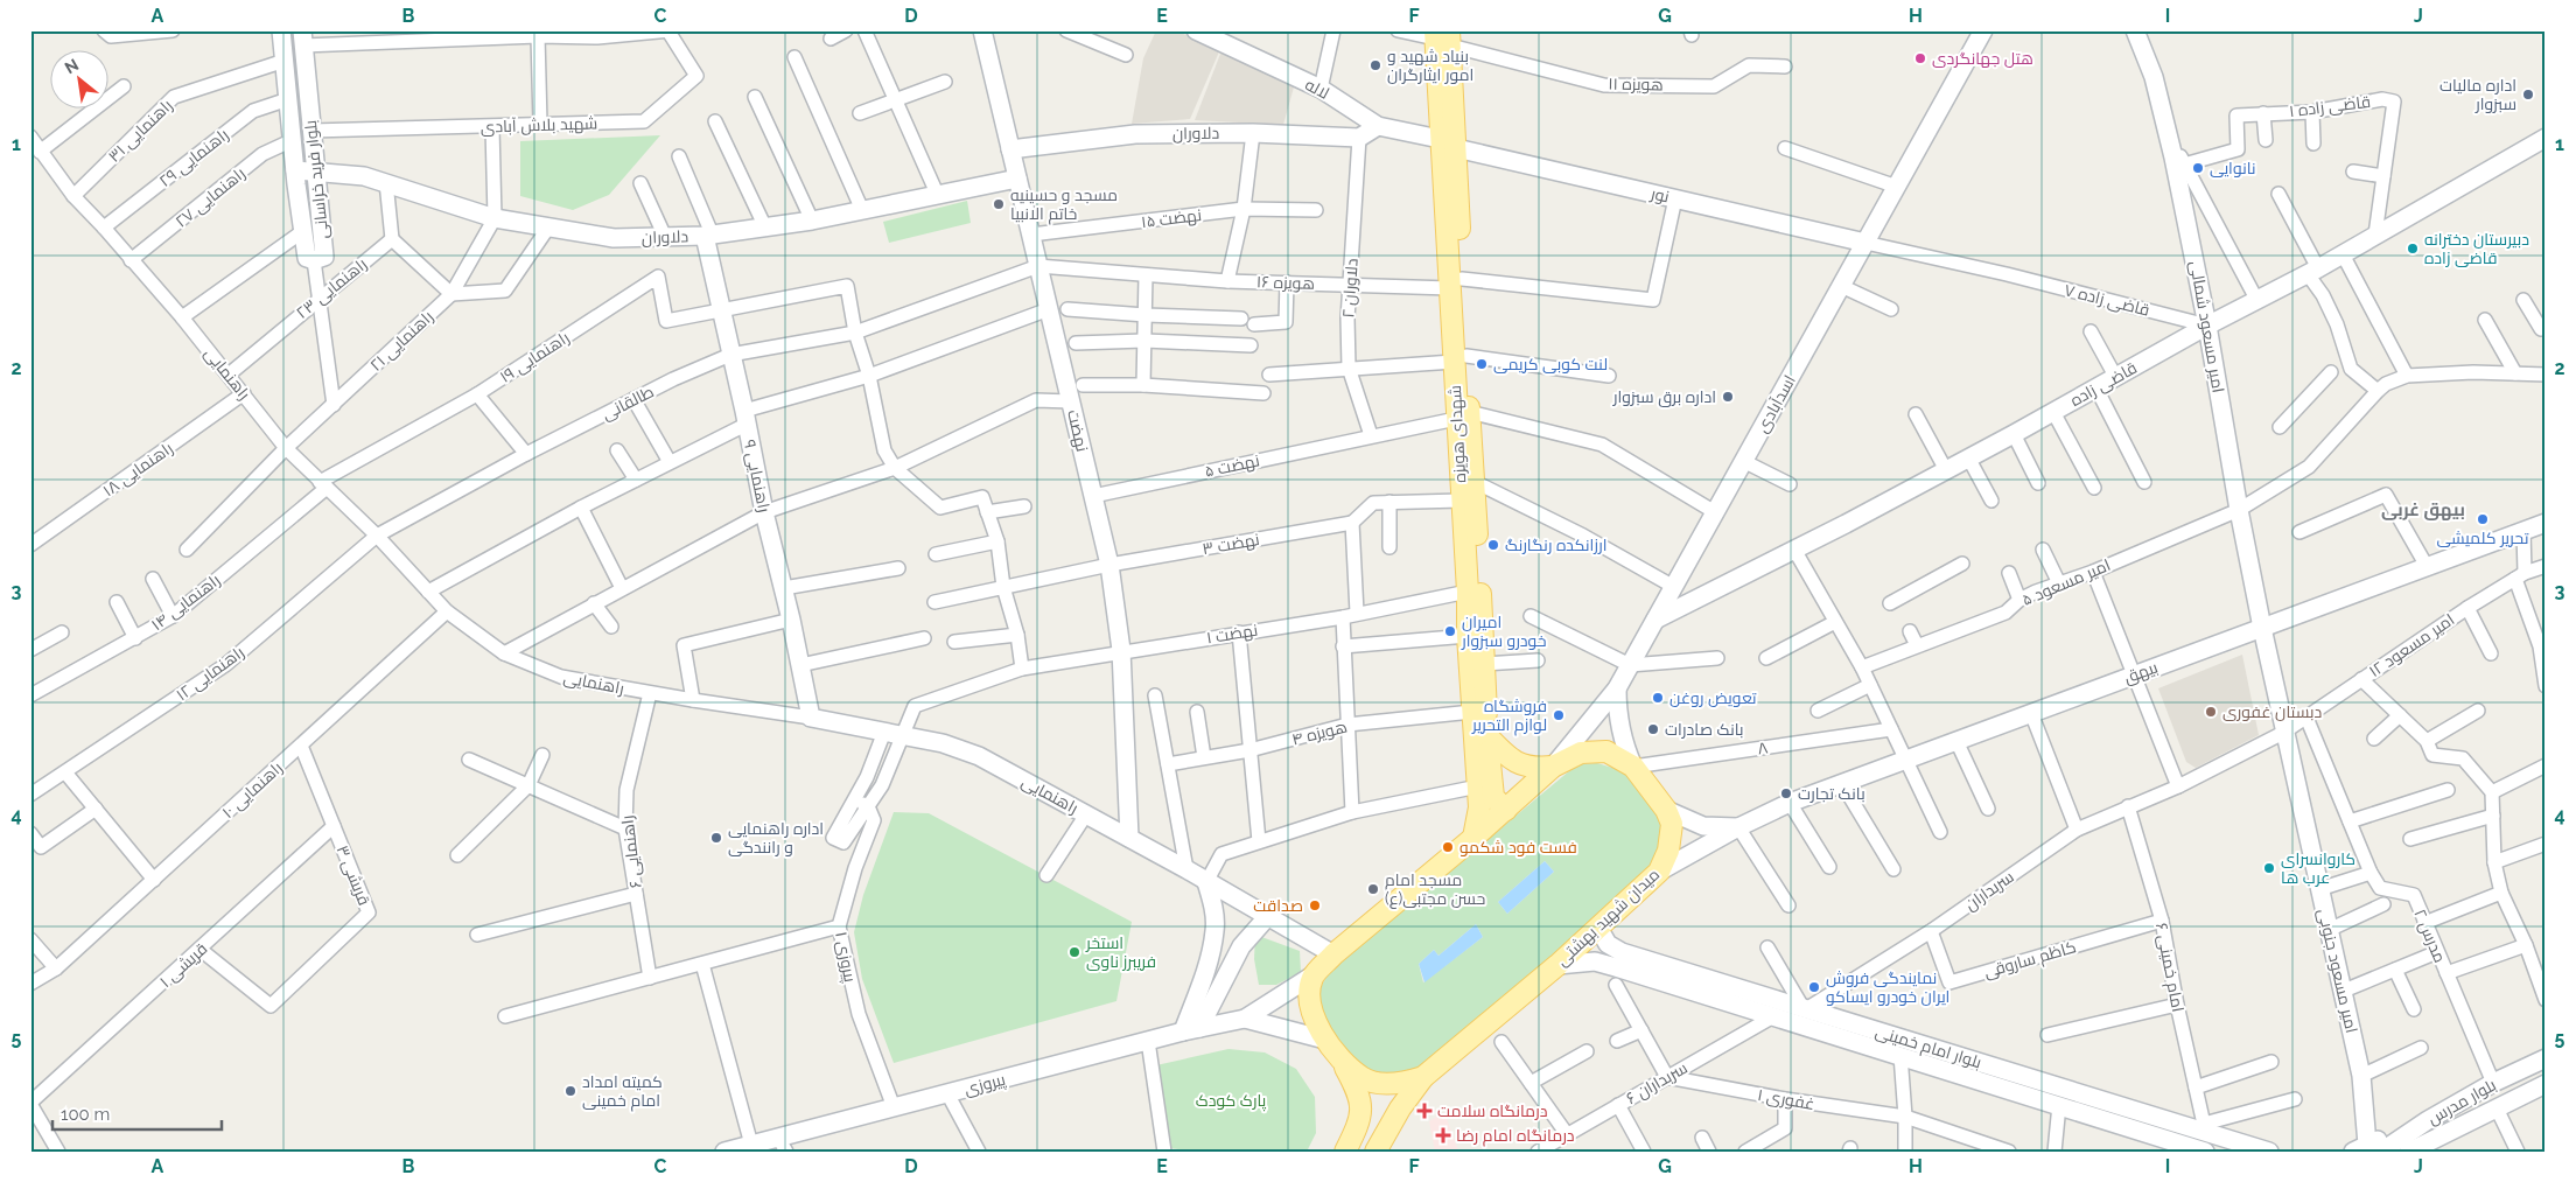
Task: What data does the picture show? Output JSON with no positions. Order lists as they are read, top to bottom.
{
  "streets": {
    "main road": ["شهدای هویزه", "میدان شهید بهشتی"],
    "street": [
      "هویزه ۱۱",
      "لاله",
      "قاضی زاده ۱",
      "شهید بلاش آبادی",
      "راهنمایی ۳۱",
      "دلاوران",
      "راهنمایی ۲۹",
      "بلوار فرید خراسانی",
      "نور",
      "راهنمایی ۲۷",
      "نهضت ۱۵",
      "هویزه ۱۶",
      "راهنمایی ۲۳",
      "دلاوران ۲",
      "قاضی زاده ۷",
      "امیر مسعود شمالی",
      "راهنمایی ۲۱",
      "راهنمایی ۱۹",
      "راهنمایی",
      "قاضی زاده",
      "طالقانی",
      "اسدآبادی",
      "نهضت",
      "نهضت ۵",
      "راهنمایی ۱۸",
      "راهنمایی ۹",
      "نهضت ۳",
      "امیر مسعود ۵",
      "راهنمایی ۱۴",
      "نهضت ۱",
      "امیر مسعود ۱۲",
      "بیهق",
      "راهنمایی ۱۲",
      "هویزه ۴",
      "۸",
      "راهنمایی ۱۰",
      "راهنمایی ۶",
      "قریشی ۳",
      "سربداران",
      "مدرس ۲",
      "پیروزی ۱",
      "کاظم ساروقی",
      "قریشی ۱",
      "امام خمینی ۶",
      "امیر مسعود جنوبی",
      "بلوار امام خمینی",
      "سربداران ۶",
      "پیروزی",
      "غفوری ۱",
      "بلوار مدرس"
    ]
  },
  "crossings": [
    ["هویزه ۱۱", "شهدای هویزه"],
    ["لاله", "نور"],
    ["لاله", "شهدای هویزه"],
    ["قاضی زاده ۱", "قاضی زاده"],
    ["شهید بلاش آبادی", "بلوار فرید خراسانی"],
    ["راهنمایی ۳۱", "بلوار فرید خراسانی"],
    ["راهنمایی ۳۱", "راهنمایی"],
    ["دلاوران", "بلوار فرید خراسانی"],
    ["دلاوران", "دلاوران ۲"],
    ["دلاوران", "راهنمایی ۲۱"],
    ["دلاوران", "نهضت"],
    ["دلاوران", "راهنمایی ۹"],
    ["راهنمایی ۲۹", "بلوار فرید خراسانی"],
    ["راهنمایی ۲۹", "راهنمایی"],
    ["بلوار فرید خراسانی", "راهنمایی ۲۷"],
    ["نور", "هویزه ۱۶"],
    ["نور", "قاضی زاده ۷"],
    ["نور", "اسدآبادی"],
    ["نور", "شهدای هویزه"],
    ["راهنمایی ۲۷", "راهنمایی"],
    ["نهضت ۱۵", "نهضت"],
    ["هویزه ۱۶", "دلاوران ۲"],
    ["هویزه ۱۶", "طالقانی"],
    ["هویزه ۱۶", "نهضت"],
    ["هویزه ۱۶", "شهدای هویزه"],
    ["راهنمایی ۲۳", "راهنمایی"],
    ["دلاوران ۲", "نهضت ۵"],
    ["قاضی زاده ۷", "امیر مسعود شمالی"],
    ["قاضی زاده ۷", "قاضی زاده"],
    ["قاضی زاده ۷", "اسدآبادی"],
    ["امیر مسعود شمالی", "قاضی زاده"],
    ["امیر مسعود شمالی", "امیر مسعود ۵"],
    ["امیر مسعود شمالی", "بیهق"],
    ["امیر مسعود شمالی", "امیر مسعود جنوبی"],
    ["راهنمایی ۲۱", "راهنمایی"],
    ["راهنمایی ۱۹", "راهنمایی"],
    ["راهنمایی ۱۹", "راهنمایی ۹"],
    ["راهنمایی ۱۹", "راهنمایی ۱۴"],
    ["راهنمایی", "طالقانی"],
    ["راهنمایی", "نهضت"],
    ["راهنمایی", "شهدای هویزه"],
    ["راهنمایی", "راهنمایی ۱۸"],
    ["راهنمایی", "راهنمایی ۹"],
    ["راهنمایی", "راهنمایی ۱۴"],
    ["راهنمایی", "نهضت ۱"],
    ["راهنمایی", "راهنمایی ۱۲"],
    ["راهنمایی", "راهنمایی ۱۰"],
    ["راهنمایی", "راهنمایی ۶"],
    ["قاضی زاده", "اسدآبادی"],
    ["طالقانی", "نهضت"],
    ["طالقانی", "راهنمایی ۹"],
    ["طالقانی", "راهنمایی ۱۲"],
    ["اسدآبادی", "میدان شهید بهشتی"],
    ["نهضت", "نهضت ۵"],
    ["نهضت", "نهضت ۳"],
    ["نهضت", "نهضت ۱"],
    ["شهدای هویزه", "نهضت ۵"],
    ["شهدای هویزه", "نهضت ۱"],
    ["شهدای هویزه", "هویزه ۴"],
    ["شهدای هویزه", "میدان شهید بهشتی"],
    ["امیر مسعود ۱۲", "سربداران"],
    ["امیر مسعود ۱۲", "مدرس ۲"],
    ["امیر مسعود ۱۲", "امیر مسعود جنوبی"],
    ["بیهق", "میدان شهید بهشتی"],
    ["بیهق", "امیر مسعود جنوبی"],
    ["۸", "میدان شهید بهشتی"],
    ["راهنمایی ۱۰", "قریشی ۳"],
    ["قریشی ۳", "قریشی ۱"],
    ["سربداران", "کاظم ساروقی"],
    ["سربداران", "امام خمینی ۶"],
    ["سربداران", "بلوار امام خمینی"],
    ["میدان شهید بهشتی", "بلوار امام خمینی"],
    ["مدرس ۲", "بلوار مدرس"],
    ["پیروزی ۱", "پیروزی"],
    ["کاظم ساروقی", "امام خمینی ۶"],
    ["امام خمینی ۶", "بلوار امام خمینی"],
    ["امیر مسعود جنوبی", "بلوار مدرس"],
    ["بلوار امام خمینی", "سربداران ۶"],
    ["سربداران ۶", "غفوری ۱"]
  ],
  "districts": ["بیهق غربی"],
  "parks": ["پارک کودک"],
  "places": {
    "other": [
      "هتل جهانگردی",
      "بنیاد شهید و امور ایثارگران",
      "اداره مالیات سبزوار",
      "نانوایی",
      "مسجد و حسینیه خاتم الانبیا",
      "دبیرستان دخترانه قاضی زاده",
      "لنت کوبی کریمی",
      "اداره برق سبزوار",
      "تحریر کلمیشی",
      "ارزانکده رنگارنگ",
      "امیران خودرو سبزوار",
      "تعویض روغن",
      "دبستان غفوری",
      "فروشگاه لوازم التحریر",
      "بانک صادرات",
      "بانک تجارت",
      "اداره راهنمایی و رانندگی",
      "فست فود شکمو",
      "کاروانسرای عرب ها",
      "مسجد امام حسن مجتبی(ع)",
      "صداقت",
      "استخر فریبرز ناوی",
      "نمایندگی فروش ایران خودرو ایساکو",
      "کمیته امداد امام خمینی"
    ],
    "health": ["درمانگاه سلامت", "درمانگاه امام رضا"]
  },
  "scale_bar": "100 m",
  "north": "top left",
  "grid": {
    "columns": [
      "A",
      "B",
      "C",
      "D",
      "E",
      "F",
      "G",
      "H",
      "I",
      "J"
    ],
    "rows": [
      "1",
      "2",
      "3",
      "4",
      "5"
    ]
  }
}
